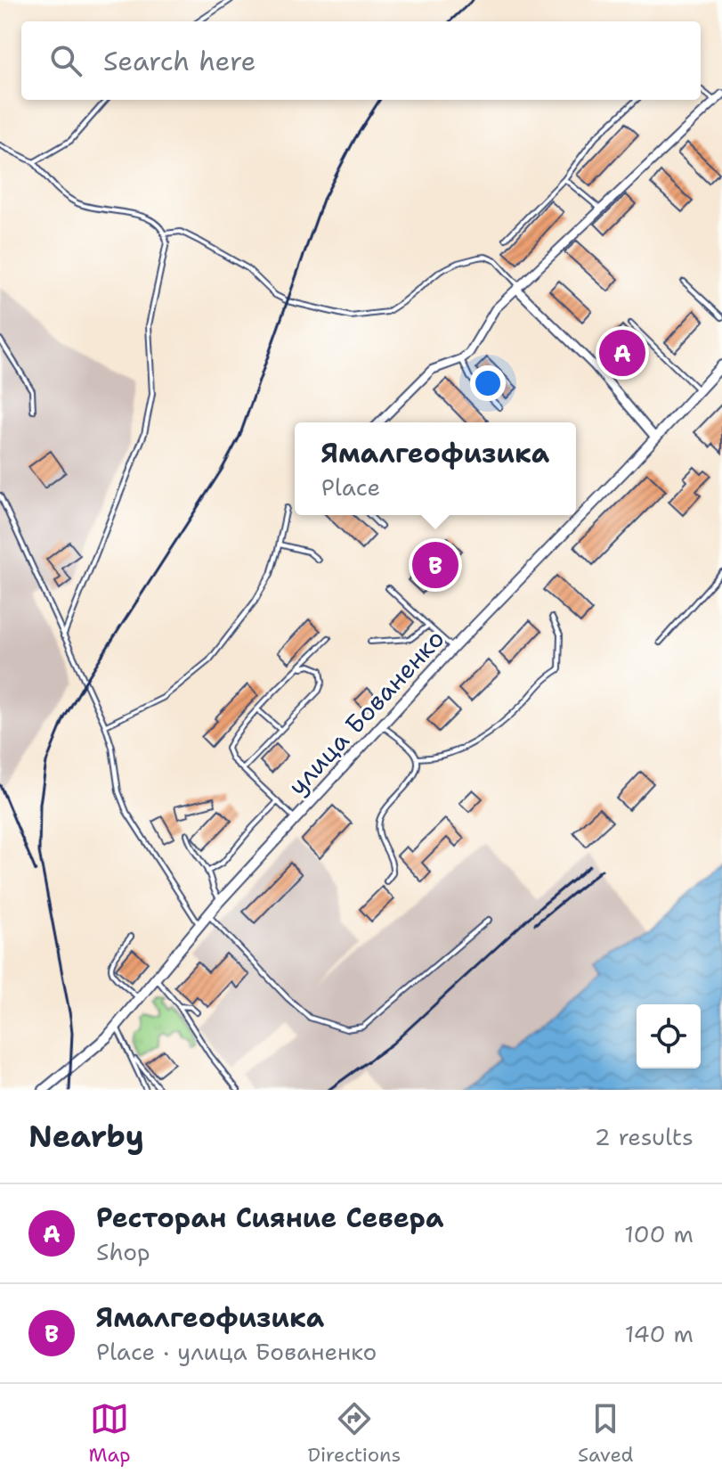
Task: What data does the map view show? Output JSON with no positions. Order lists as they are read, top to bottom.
{
  "streets": {
    "street": ["улица Бованенко"]
  },
  "page": {
    "search": "Search here",
    "pins": ["A", "B"],
    "popup": ["Ямалгеофизика", "Place"],
    "heading": ["Nearby", "2 results"],
    "list": [
      {
        "mark": "A",
        "name": "Ресторан Сияние Севера",
        "note": "Shop",
        "value": "100 m"
      },
      {
        "mark": "B",
        "name": "Ямалгеофизика",
        "note": "Place · улица Бованенко",
        "value": "140 m"
      }
    ],
    "nav": ["Map", "Directions", "Saved"]
  }
}
